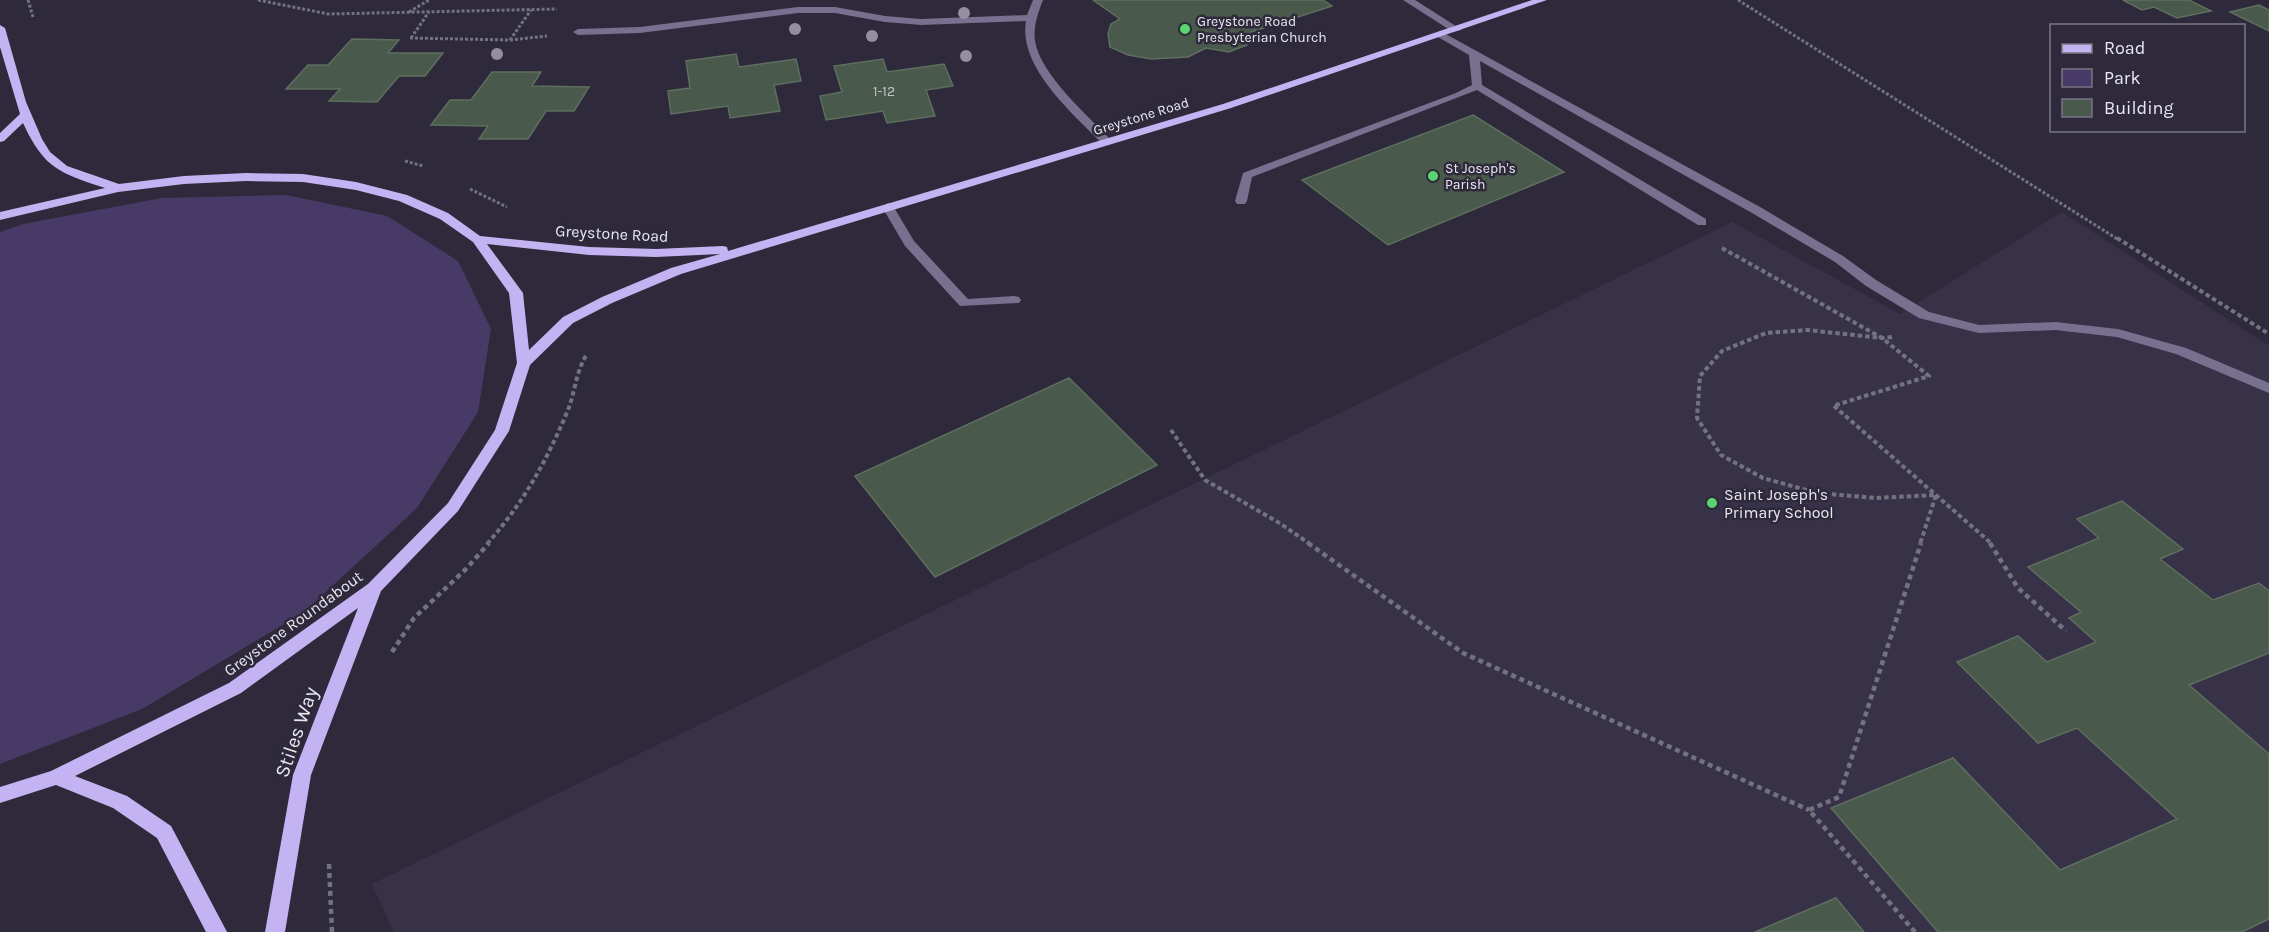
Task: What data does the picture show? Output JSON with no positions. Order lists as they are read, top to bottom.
{
  "streets": {
    "main road": ["Greystone Road", "Greystone Roundabout", "Stiles Way"]
  },
  "crossings": [
    ["Greystone Road", "Greystone Roundabout"],
    ["Greystone Roundabout", "Stiles Way"]
  ],
  "places": ["Greystone Road Presbyterian Church", "St Joseph's Parish", "Saint Joseph's Primary School"],
  "house_numbers": ["1-12"],
  "legend": ["Road", "Park", "Building"]
}
